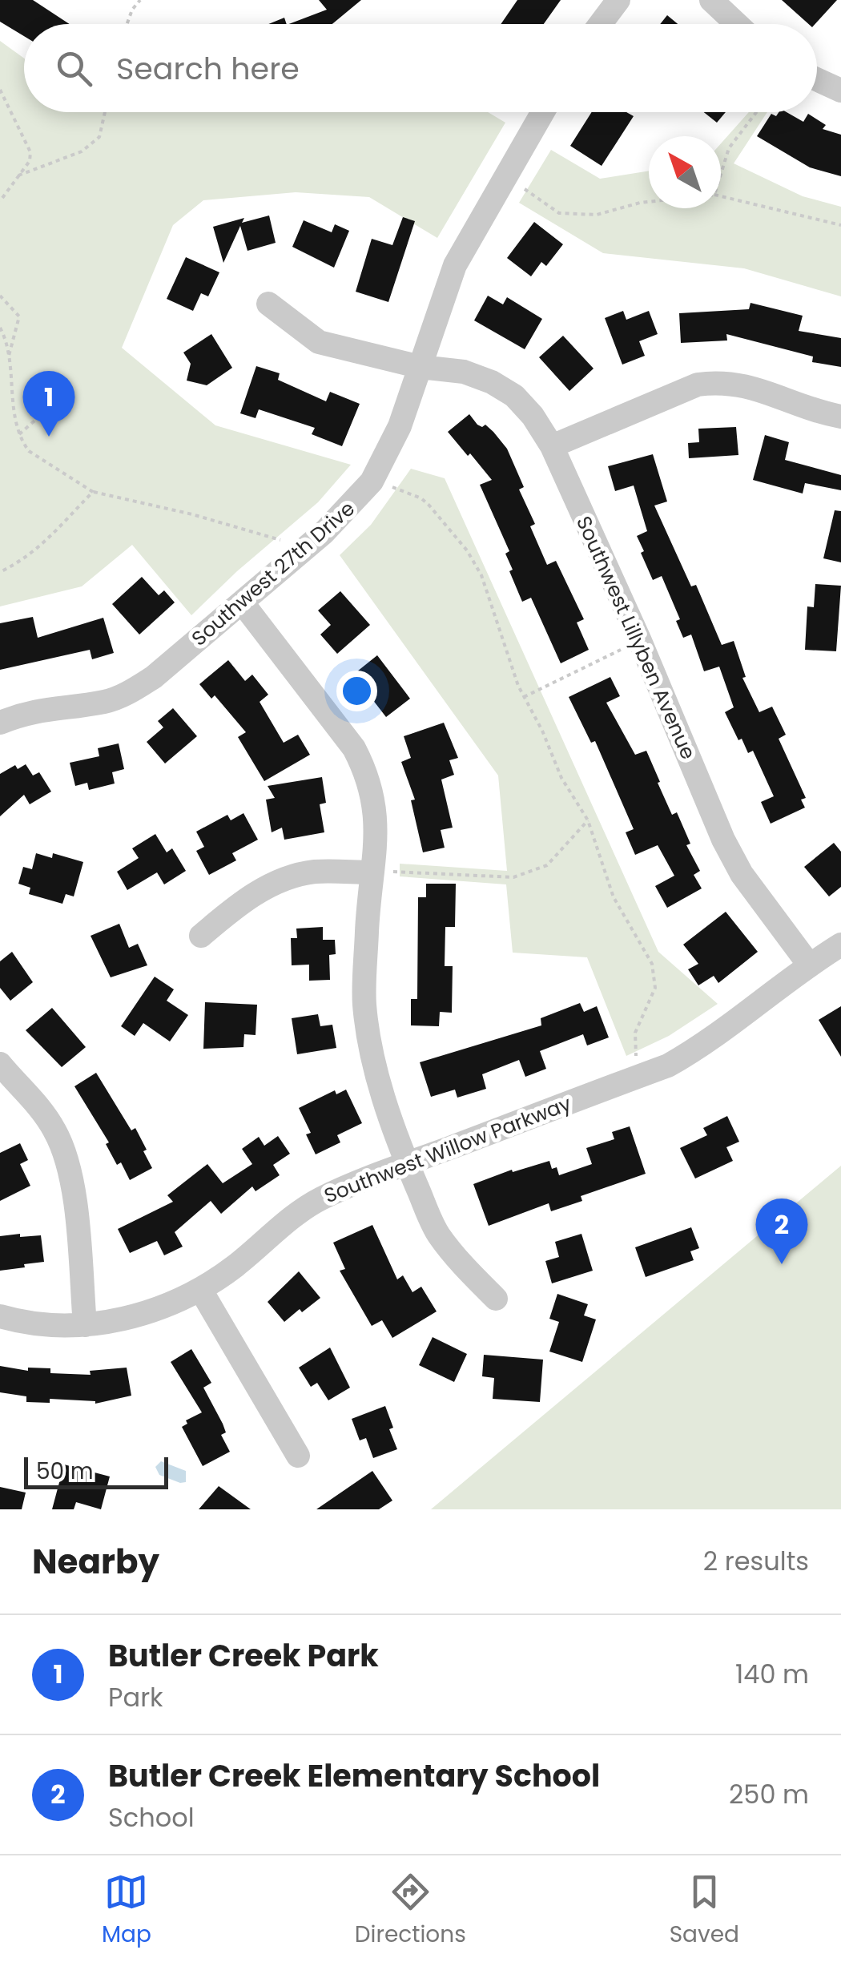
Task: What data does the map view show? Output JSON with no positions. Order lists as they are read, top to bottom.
{
  "streets": {
    "street": ["Southwest 27th Drive", "Southwest Lillyben Avenue", "Southwest Willow Parkway"]
  },
  "crossings": [
    ["Southwest 27th Drive", "Southwest Lillyben Avenue"],
    ["Southwest Lillyben Avenue", "Southwest Willow Parkway"]
  ],
  "scale_bar": "50 m",
  "north": "top left",
  "page": {
    "search": "Search here",
    "pins": ["1", "2"],
    "scale": "50 m",
    "heading": ["Nearby", "2 results"],
    "list": [
      {
        "mark": "1",
        "name": "Butler Creek Park",
        "note": "Park",
        "value": "140 m"
      },
      {
        "mark": "2",
        "name": "Butler Creek Elementary School",
        "note": "School",
        "value": "250 m"
      }
    ],
    "nav": ["Map", "Directions", "Saved"]
  }
}
